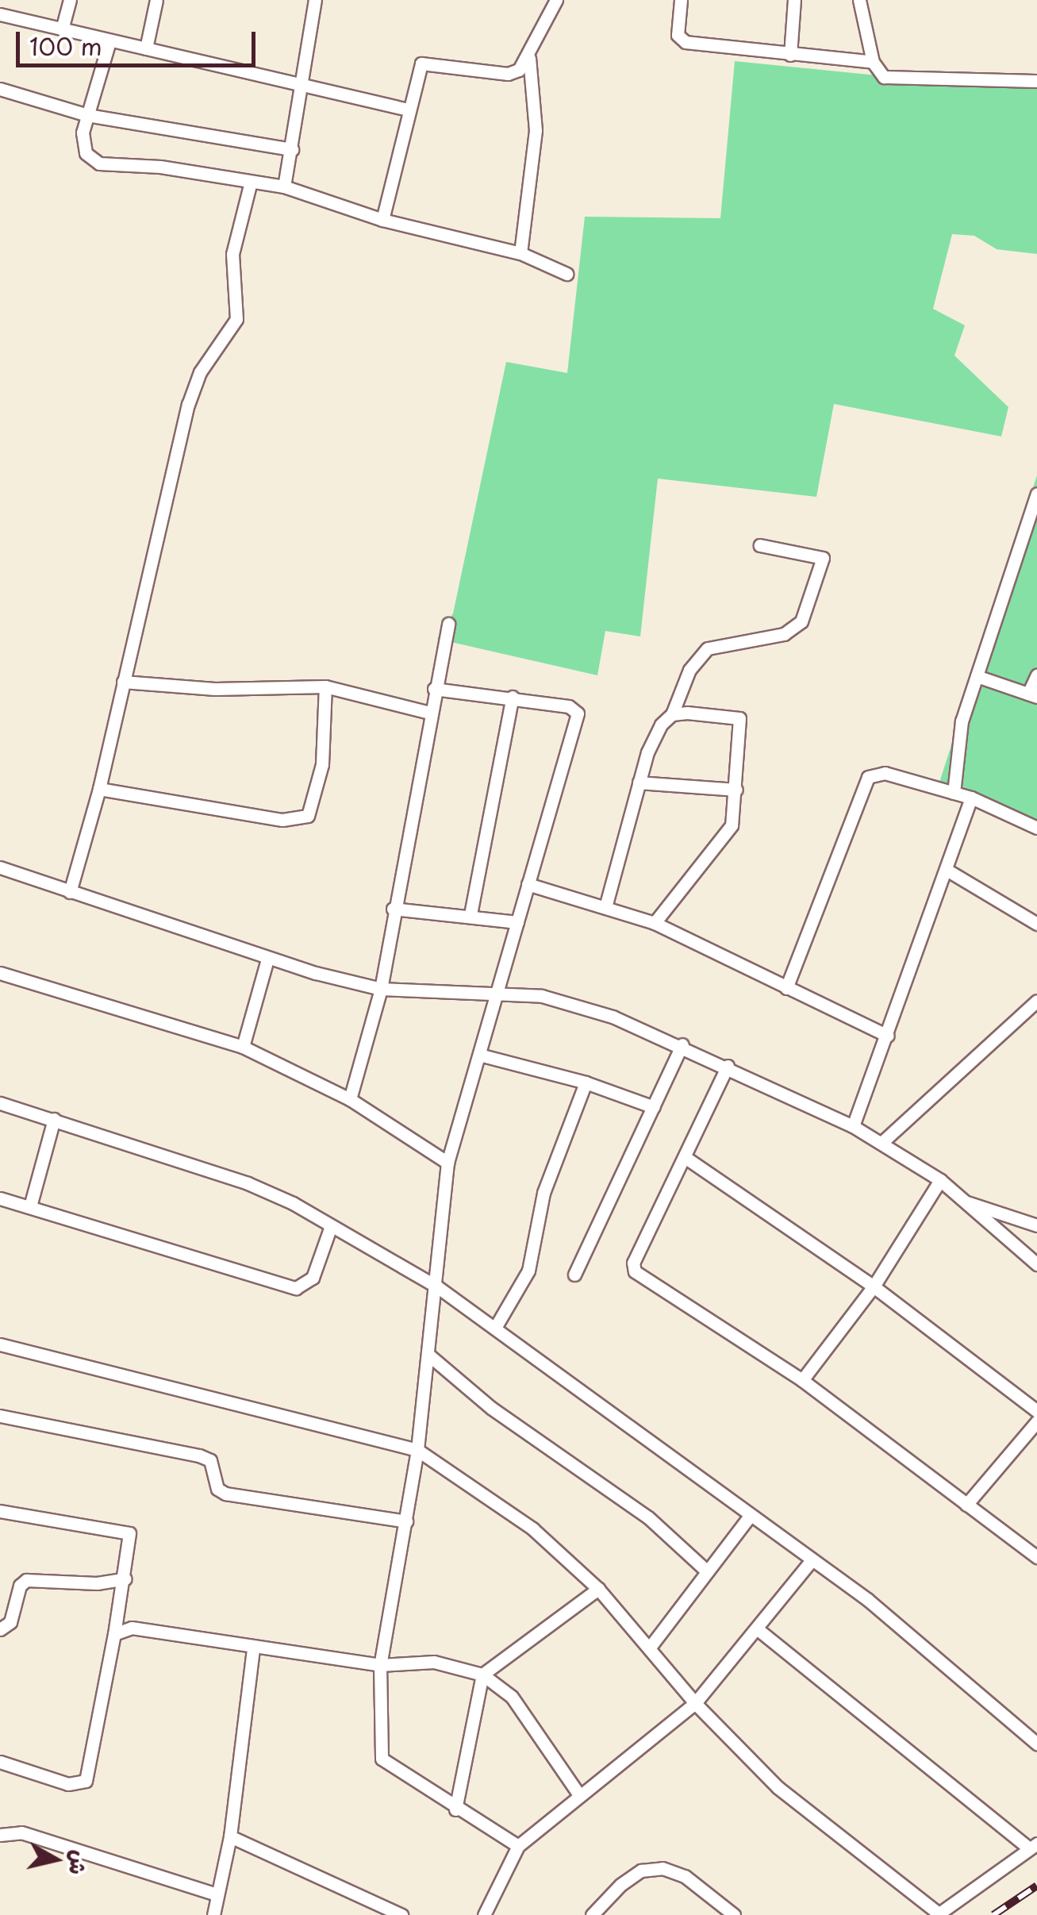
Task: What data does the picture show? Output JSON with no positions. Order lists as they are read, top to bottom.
{
  "scale_bar": "100 m",
  "north": "right"
}
